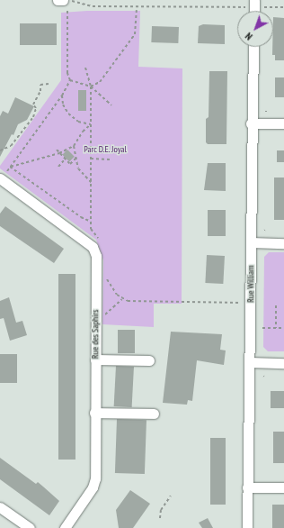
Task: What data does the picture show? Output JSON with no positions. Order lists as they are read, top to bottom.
{
  "streets": {
    "street": ["Rue William", "Rue des Saphirs"]
  },
  "parks": ["Parc D.E. Joyal"],
  "north": "bottom left"
}
